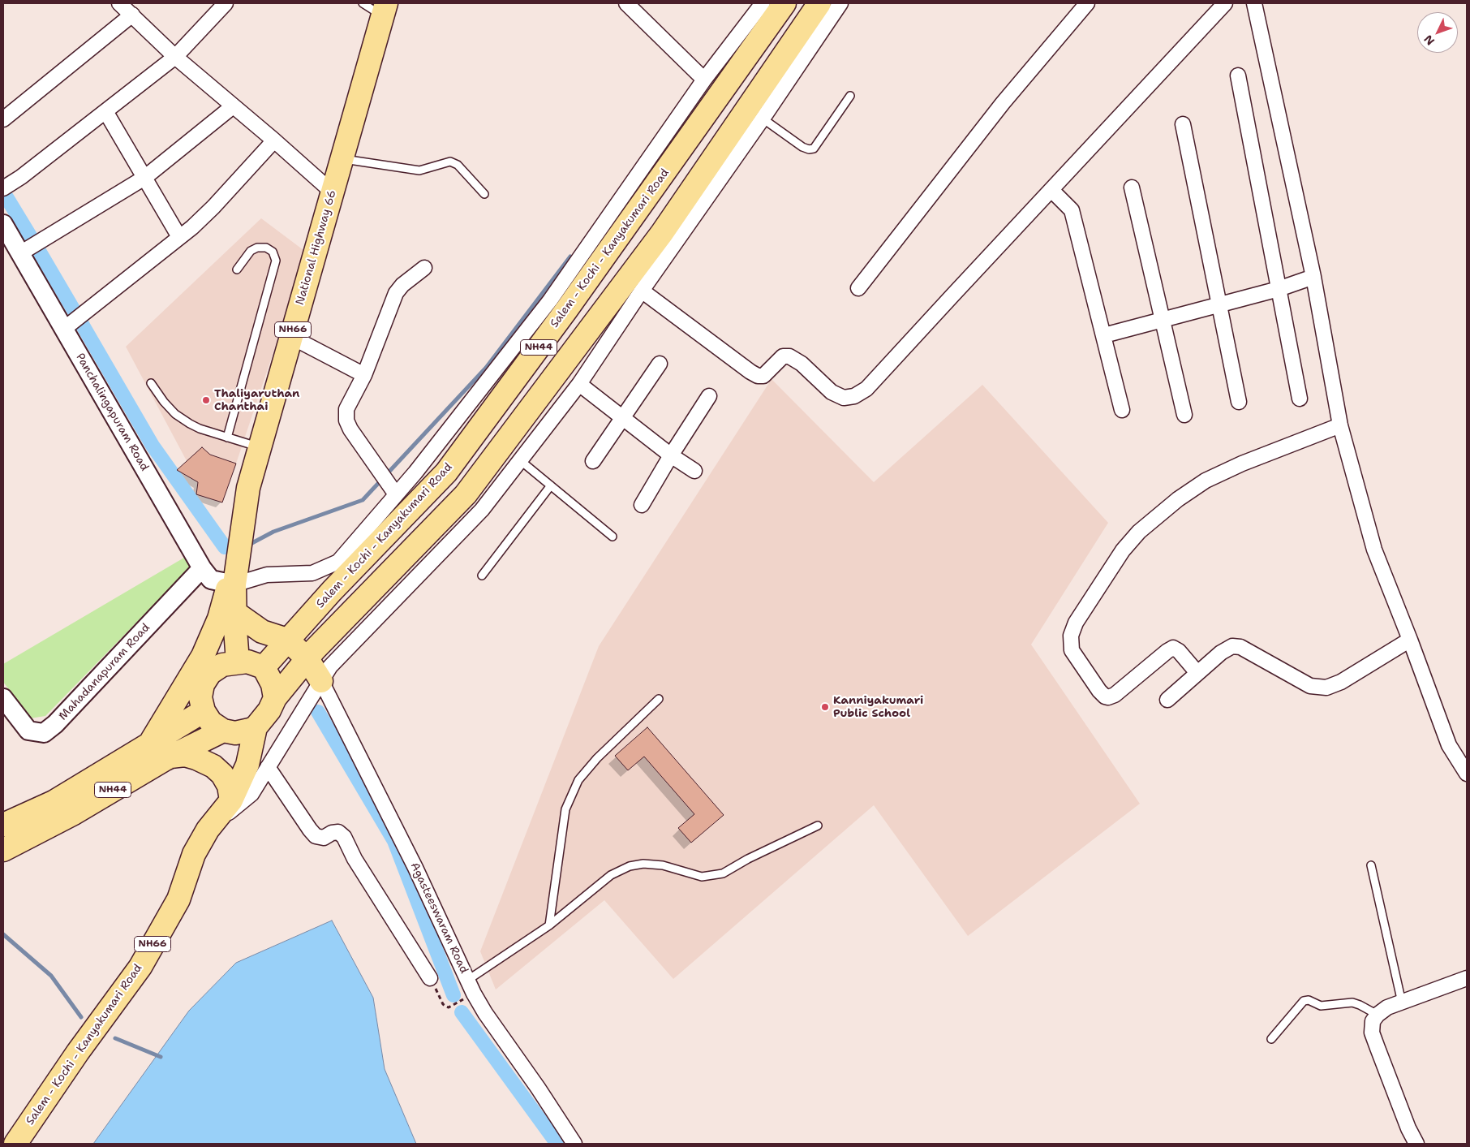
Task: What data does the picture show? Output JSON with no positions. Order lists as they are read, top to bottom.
{
  "streets": {
    "highway": [
      "National Highway 66",
      "Salem - Kochi - Kanyakumari Road",
      "NH66",
      "NH44"
    ],
    "street": ["Panchalingapuram Road", "Mahadanapuram Road", "Agasteeswaram Road"]
  },
  "crossings": [
    ["National Highway 66", "Salem - Kochi - Kanyakumari Road"],
    ["National Highway 66", "NH44"],
    ["National Highway 66", "Panchalingapuram Road"],
    ["Salem - Kochi - Kanyakumari Road", "NH44"],
    ["Panchalingapuram Road", "Mahadanapuram Road"]
  ],
  "places": ["Thaliyaruthan Chanthai", "Kanniyakumari Public School"],
  "north": "bottom left"
}
